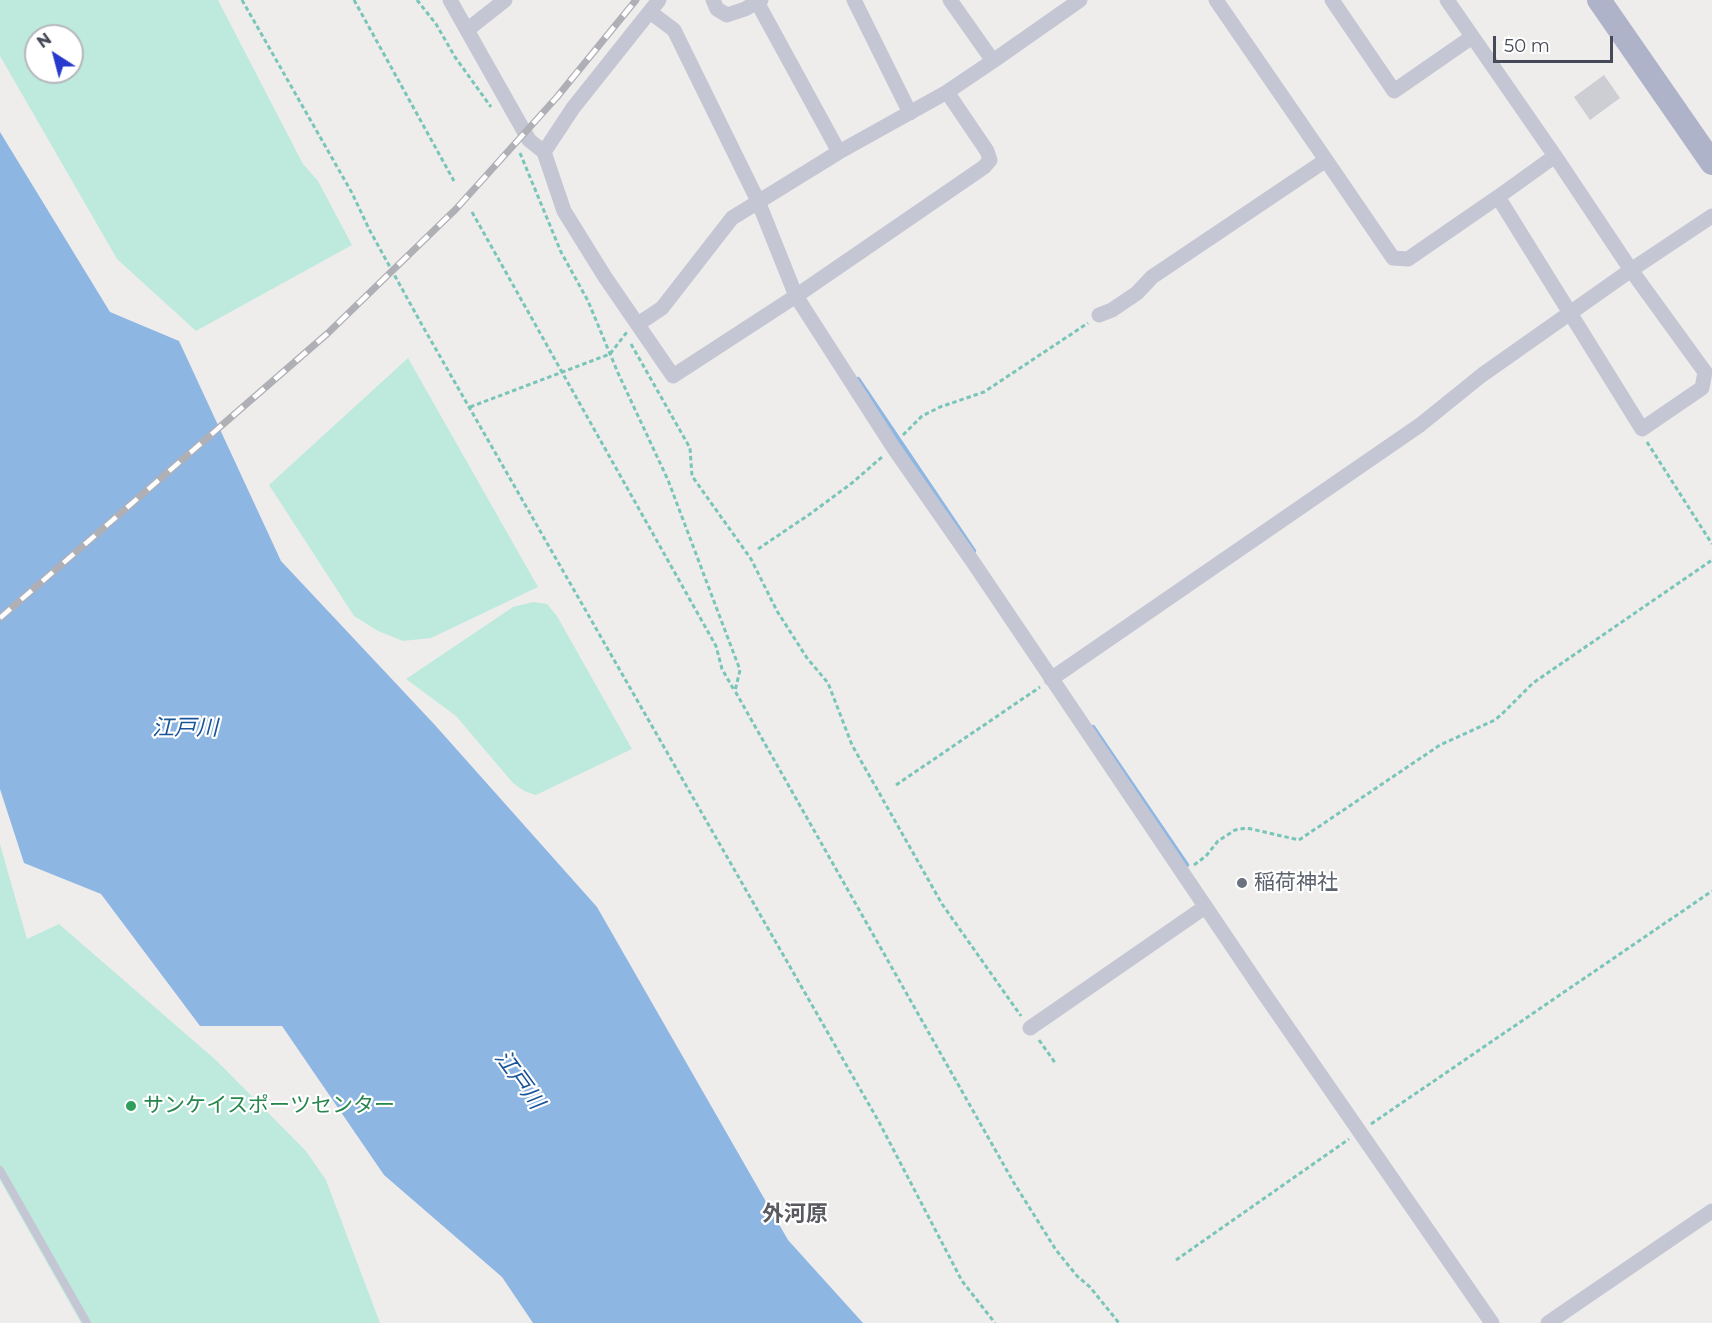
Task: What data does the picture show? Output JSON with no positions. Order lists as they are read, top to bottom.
{
  "districts": ["外河原"],
  "water": ["江戸川"],
  "places": ["稲荷神社", "サンケイスポーツセンター"],
  "scale_bar": "50 m",
  "north": "top left"
}
